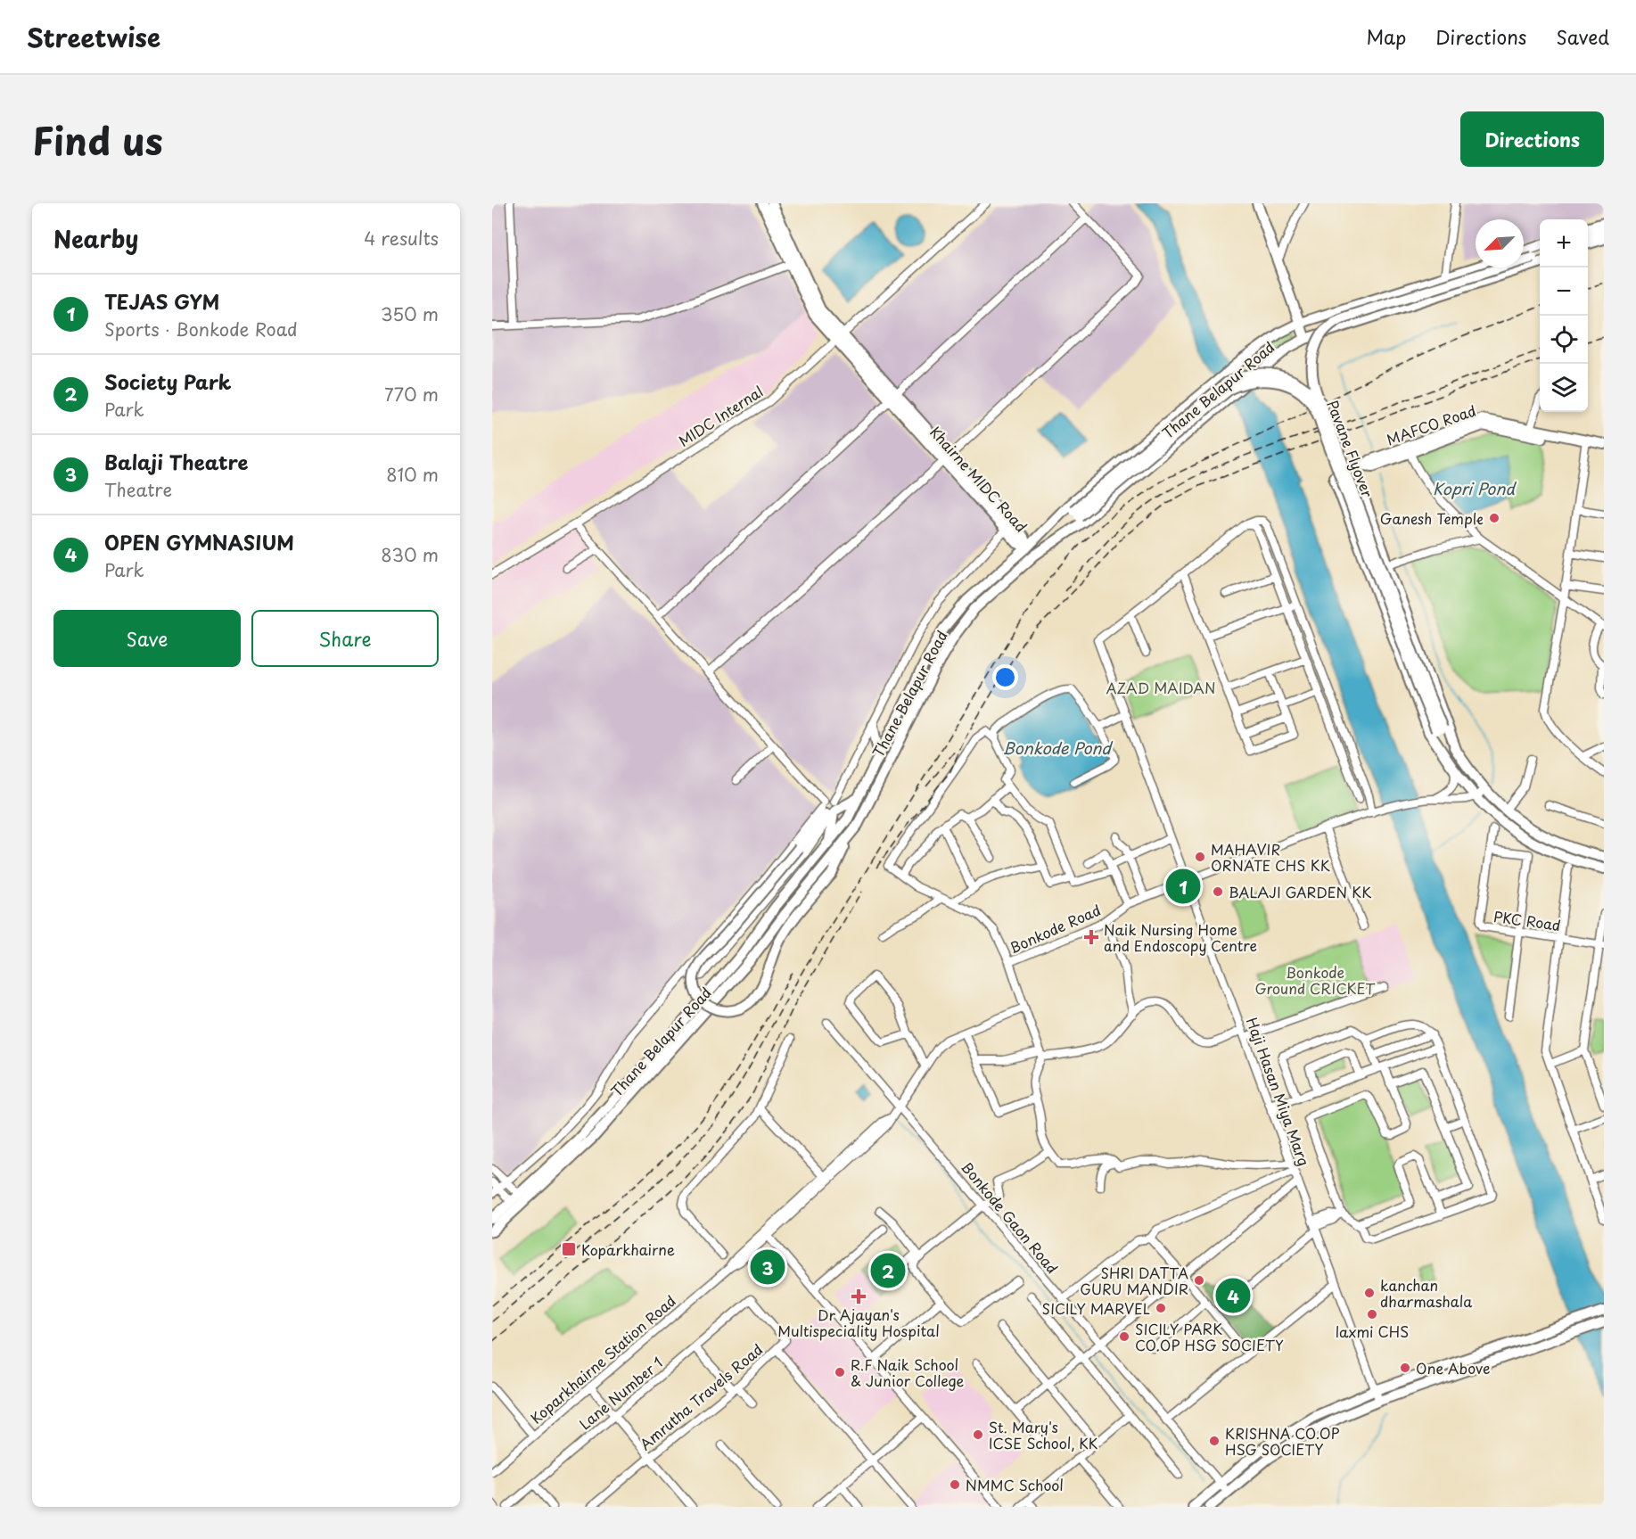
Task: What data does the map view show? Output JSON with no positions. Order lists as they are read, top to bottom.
{
  "streets": {
    "main road": [
      "Thane Belapur Road",
      "MAFCO Road",
      "Pavane Flyover",
      "Khairne MIDC Road"
    ],
    "street": [
      "MIDC Internal",
      "PKC Road",
      "Bonkode Road",
      "Haji Hasan Miya Marg",
      "Bonkode Gaon Road",
      "Koparkhairne Station Road",
      "Lane Number 1",
      "Amrutha Travels Road"
    ]
  },
  "crossings": [
    ["Thane Belapur Road", "Pavane Flyover"],
    ["Thane Belapur Road", "Khairne MIDC Road"],
    ["MIDC Internal", "Khairne MIDC Road"],
    ["MAFCO Road", "Pavane Flyover"],
    ["Pavane Flyover", "Khairne MIDC Road"],
    ["Bonkode Road", "Haji Hasan Miya Marg"],
    ["Bonkode Gaon Road", "Koparkhairne Station Road"],
    ["Lane Number 1", "Amrutha Travels Road"]
  ],
  "water": ["Kopri Pond", "Bonkode Pond"],
  "parks": ["AZAD MAIDAN", "Bonkode Ground CRICKET"],
  "places": {
    "other": [
      "Ganesh Temple",
      "MAHAVIR ORNATE CHS KK",
      "BALAJI GARDEN KK",
      "SHRI DATTA GURU MANDIR",
      "kanchan dharmashala",
      "SICILY MARVEL",
      "laxmi CHS",
      "SICILY PARK CO.OP HSG SOCIETY",
      "One Above",
      "R.F Naik School & Junior College",
      "St. Mary's ICSE School, KK",
      "KRISHNA CO.OP HSG SOCIETY",
      "NMMC School"
    ],
    "health": ["Naik Nursing Home and Endoscopy Centre", "Dr Ajayan's Multispeciality Hospital"],
    "transit": ["Koparkhairne"]
  },
  "north": "bottom left",
  "page": {
    "header": "Streetwise",
    "nav": ["Map", "Directions", "Saved"],
    "title": "Find us",
    "buttons": [
      "Directions",
      ["Save", "Share"]
    ],
    "heading": ["Nearby", "4 results"],
    "map_buttons": ["+", "−"],
    "list": [
      {
        "mark": "1",
        "name": "TEJAS GYM",
        "note": "Sports · Bonkode Road",
        "value": "350 m"
      },
      {
        "mark": "2",
        "name": "Society Park",
        "note": "Park",
        "value": "770 m"
      },
      {
        "mark": "3",
        "name": "Balaji Theatre",
        "note": "Theatre",
        "value": "810 m"
      },
      {
        "mark": "4",
        "name": "OPEN GYMNASIUM",
        "note": "Park",
        "value": "830 m"
      }
    ],
    "pins": [
      "1",
      "3",
      "2",
      "4"
    ]
  }
}
